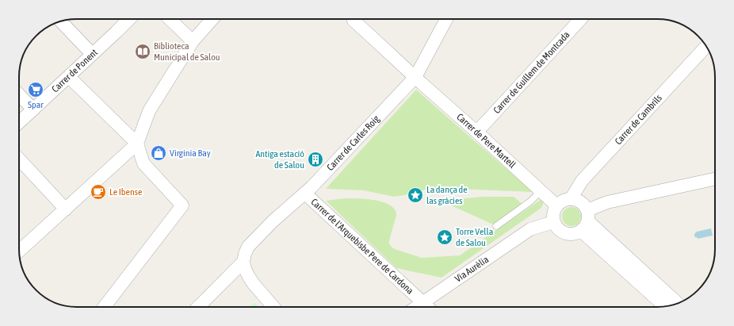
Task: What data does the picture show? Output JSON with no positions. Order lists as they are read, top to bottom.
{
  "streets": {
    "street": [
      "Carrer de Ponent",
      "Carrer de Guillem de Montcada",
      "Carrer de Cambrils",
      "Carrer de Pere Martell",
      "Carrer de Carles Roig",
      "Carrer de l'Arquebisbe Pere de Cardona",
      "Via Aurèlia"
    ]
  },
  "crossings": [
    ["Carrer de Guillem de Montcada", "Carrer de Pere Martell"],
    ["Carrer de Cambrils", "Carrer de Pere Martell"],
    ["Carrer de Cambrils", "Via Aurèlia"],
    ["Carrer de Pere Martell", "Carrer de Carles Roig"],
    ["Carrer de Pere Martell", "Via Aurèlia"],
    ["Carrer de Carles Roig", "Carrer de l'Arquebisbe Pere de Cardona"],
    ["Carrer de l'Arquebisbe Pere de Cardona", "Via Aurèlia"]
  ],
  "places": {
    "library": ["Biblioteca Municipal de Salou"],
    "supermarket": ["Spar"],
    "shop": ["Virginia Bay"],
    "building": ["Antiga estació de Salou"],
    "cafe": ["Le Ibense"],
    "place": ["La dança de las gràcies", "Torre Vella de Salou"]
  }
}
